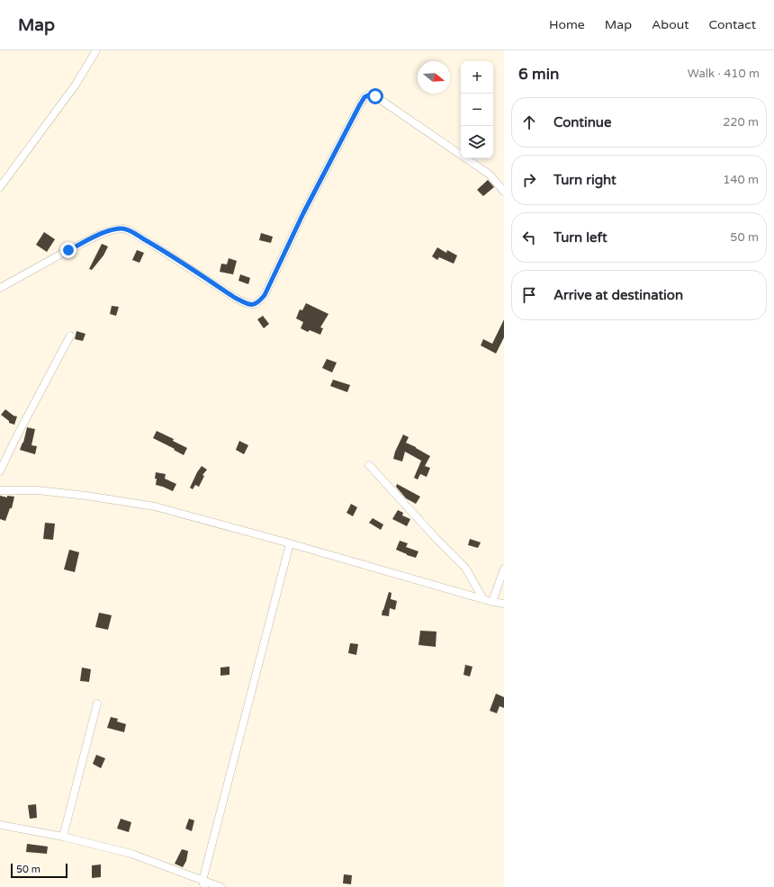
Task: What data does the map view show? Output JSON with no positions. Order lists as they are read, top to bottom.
{
  "scale_bar": "50 m",
  "north": "right",
  "page": {
    "header": "Map",
    "nav": [
      "Home",
      "Map",
      "About",
      "Contact"
    ],
    "heading": ["6 min", "Walk · 410 m"],
    "map_buttons": ["+", "−"],
    "list": [
      ["Continue", "220 m"],
      ["Turn right", "140 m"],
      ["Turn left", "50 m"],
      "Arrive at destination"
    ],
    "scale": "50 m"
  }
}
